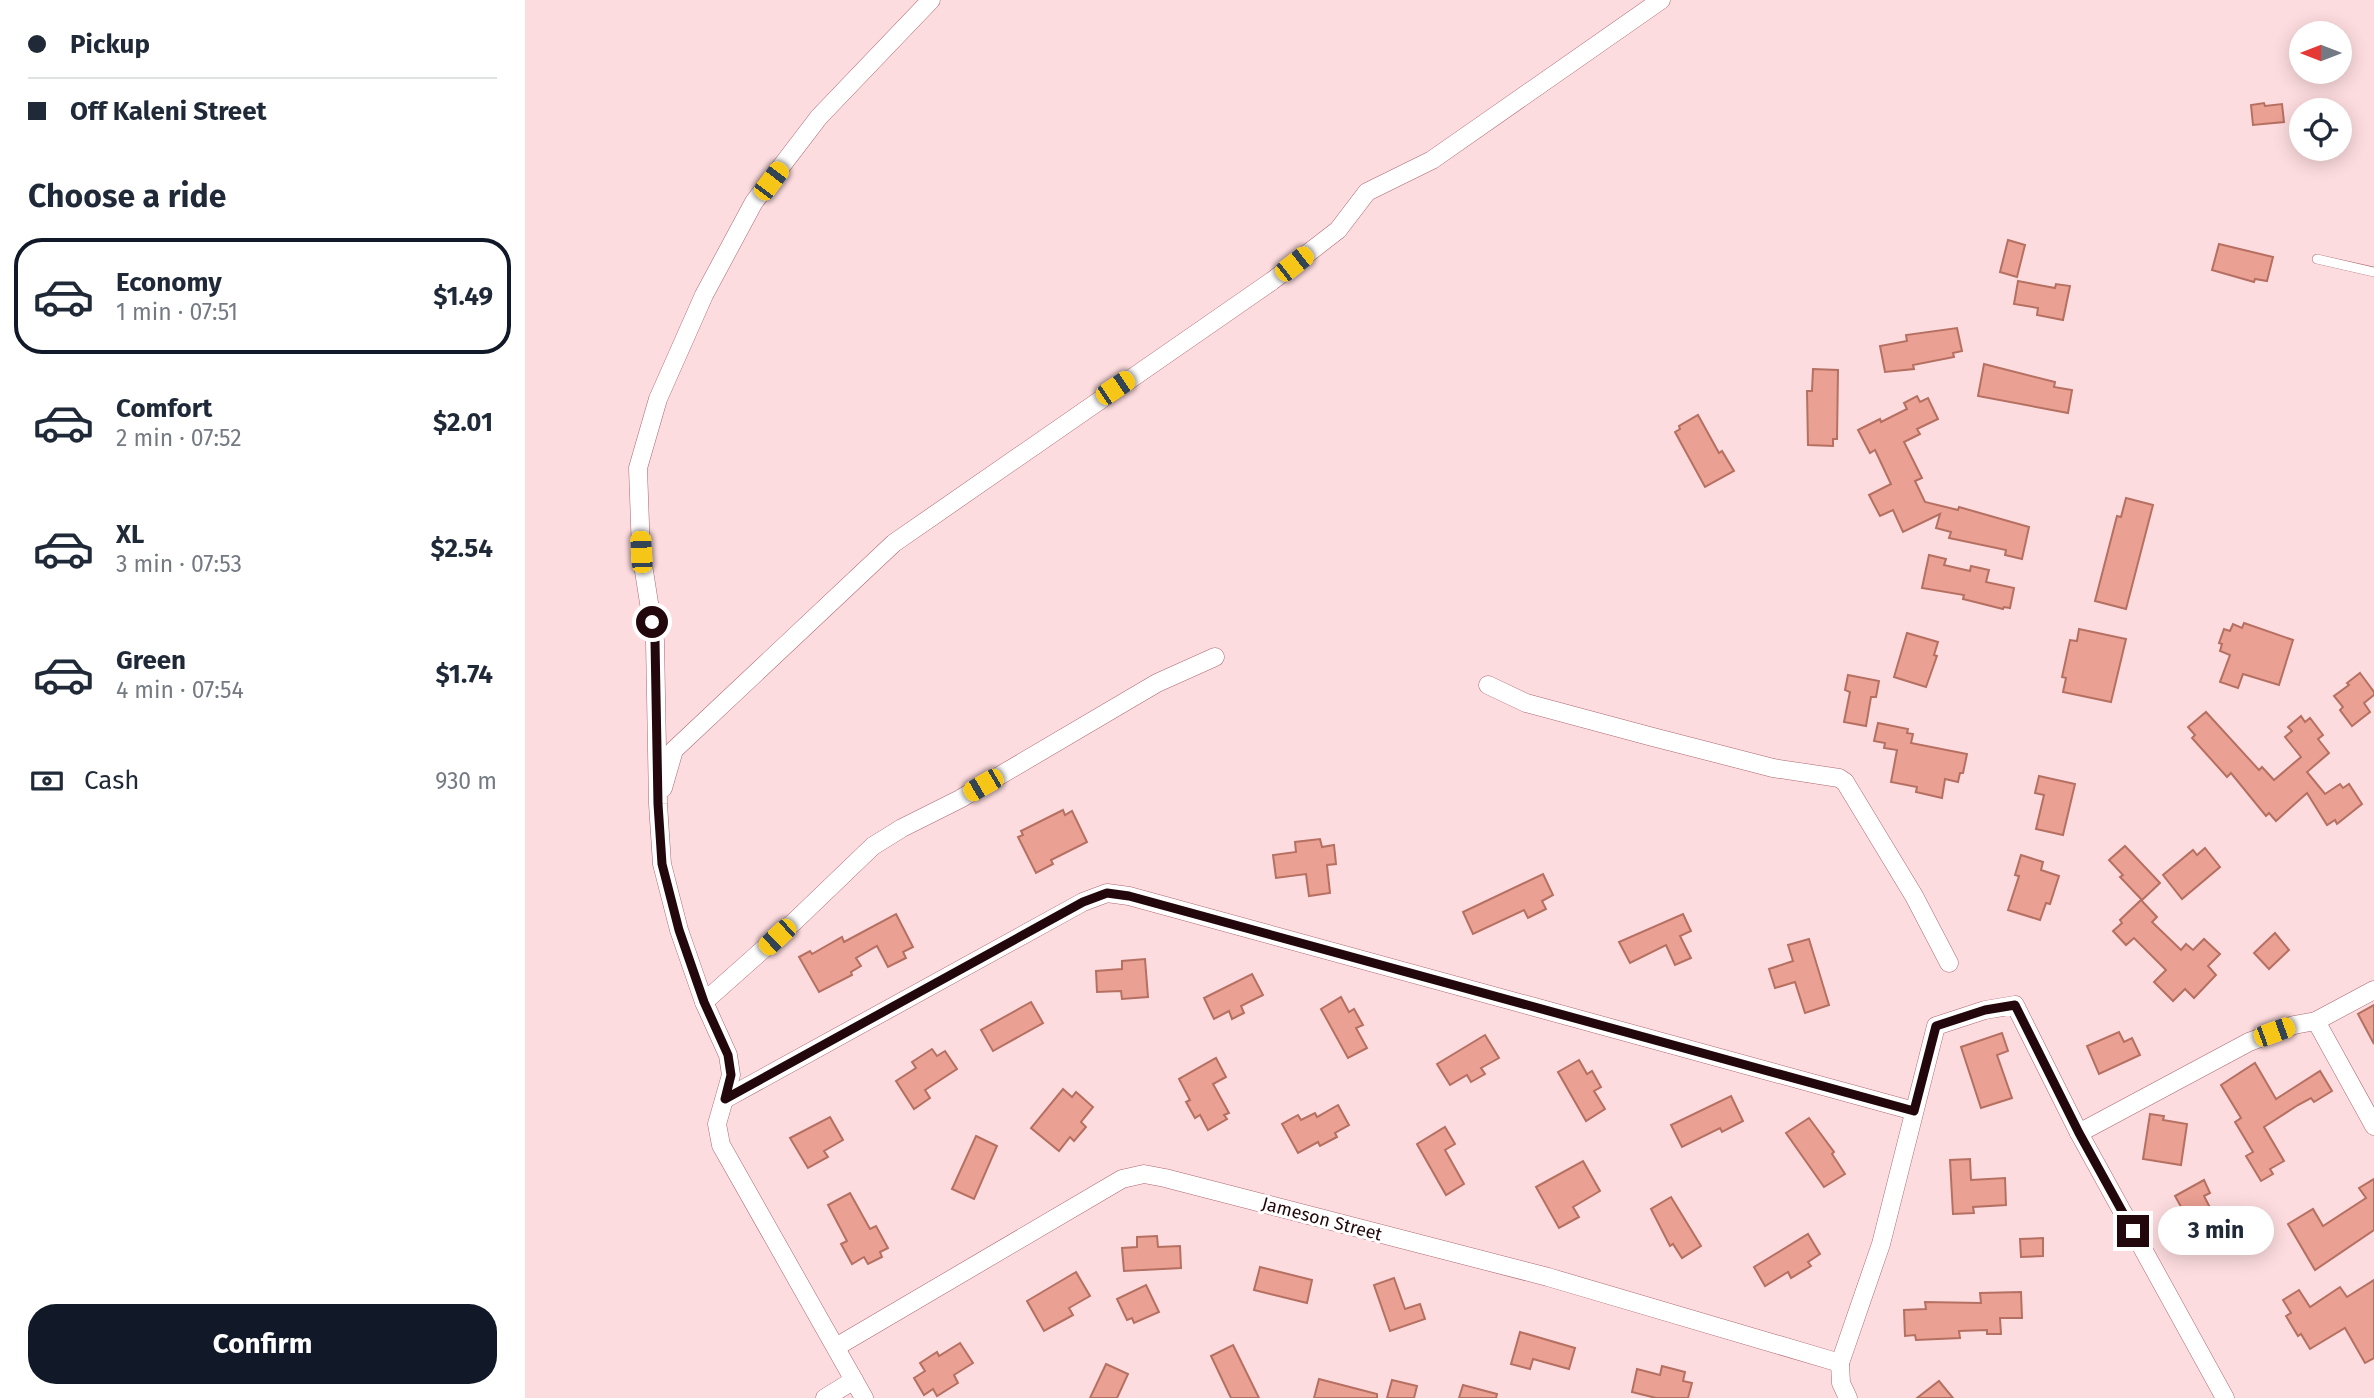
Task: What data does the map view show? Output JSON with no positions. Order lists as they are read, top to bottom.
{
  "streets": {
    "street": ["Jameson Street"]
  },
  "north": "left",
  "page": {
    "banner": ["Pickup", "Off Kaleni Street"],
    "heading": "Choose a ride",
    "list": [
      {
        "name": "Economy",
        "note": "1 min · 07:51",
        "value": "$1.49"
      },
      {
        "name": "Comfort",
        "note": "2 min · 07:52",
        "value": "$2.01"
      },
      {
        "name": "XL",
        "note": "3 min · 07:53",
        "value": "$2.54"
      },
      {
        "name": "Green",
        "note": "4 min · 07:54",
        "value": "$1.74"
      }
    ],
    "pay": ["Cash", "930 m"],
    "bubble": "3 min",
    "buttons": "Confirm"
  }
}
